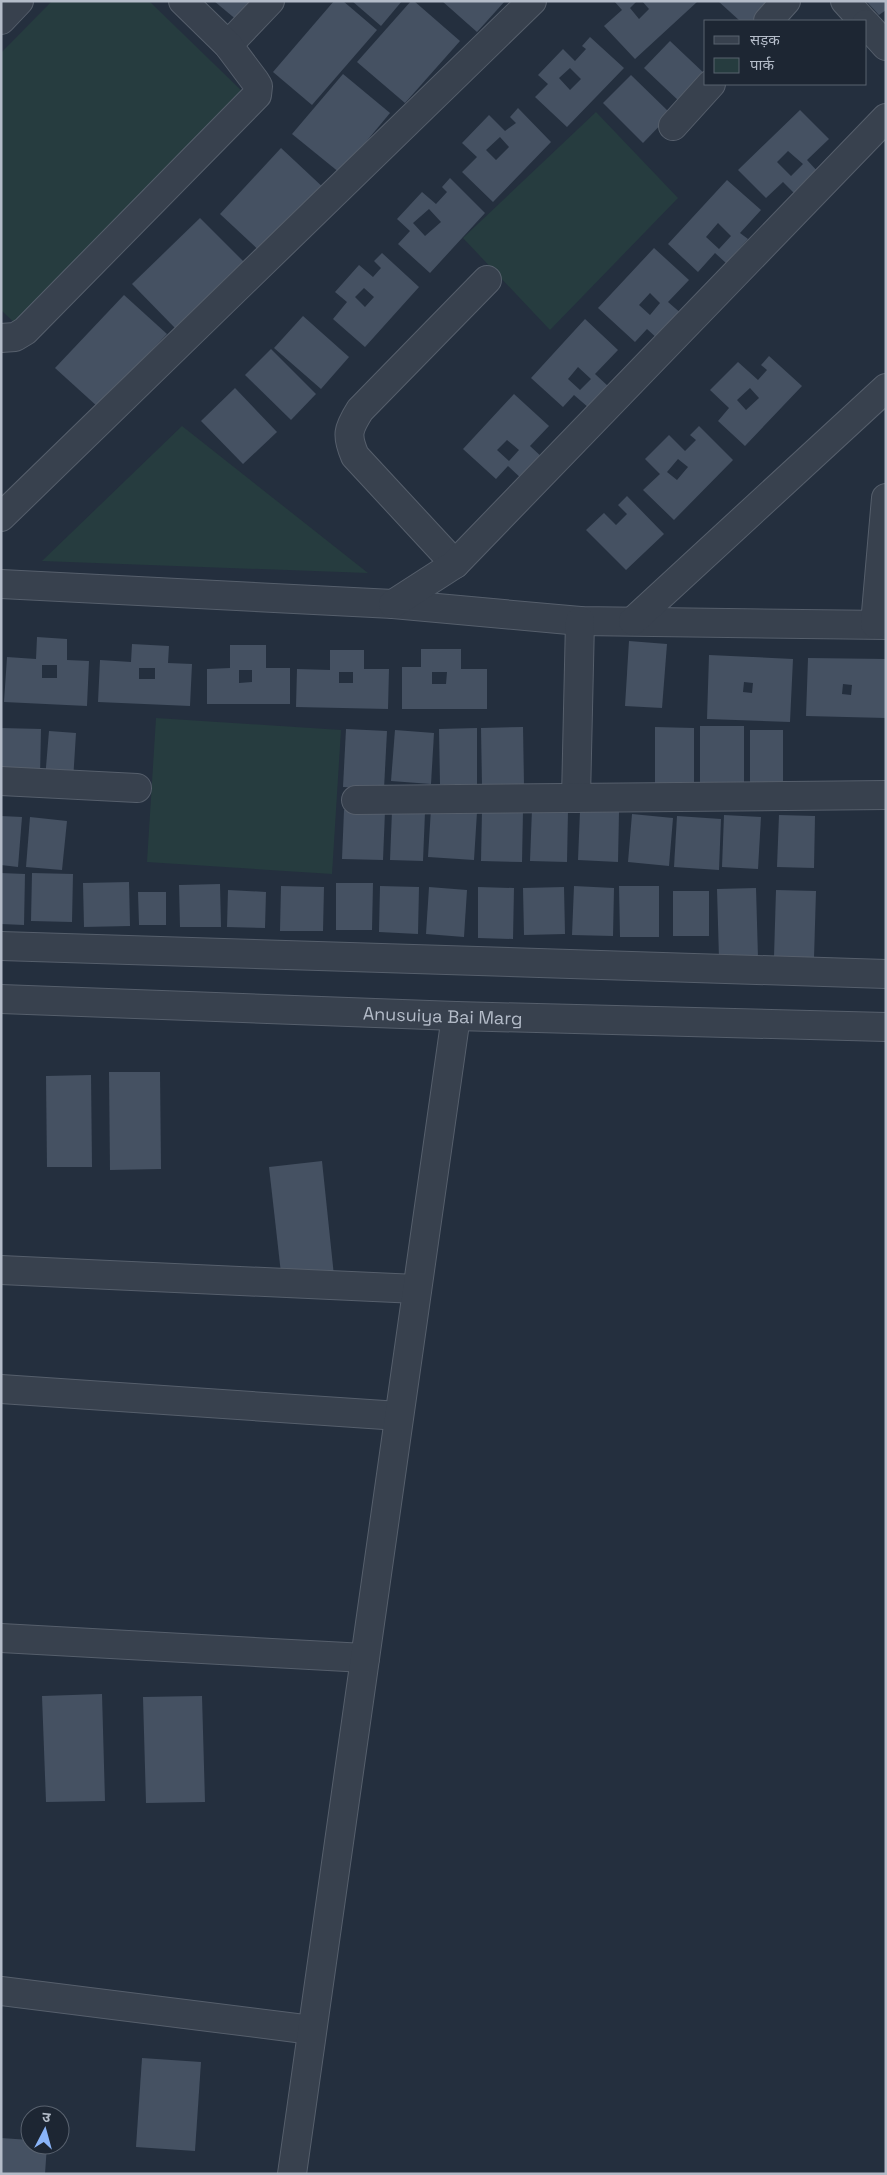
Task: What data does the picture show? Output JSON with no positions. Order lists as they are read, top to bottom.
{
  "streets": {
    "street": ["Anusuiya Bai Marg"]
  },
  "legend": ["सड़क", "पार्क"],
  "north": "top"
}
